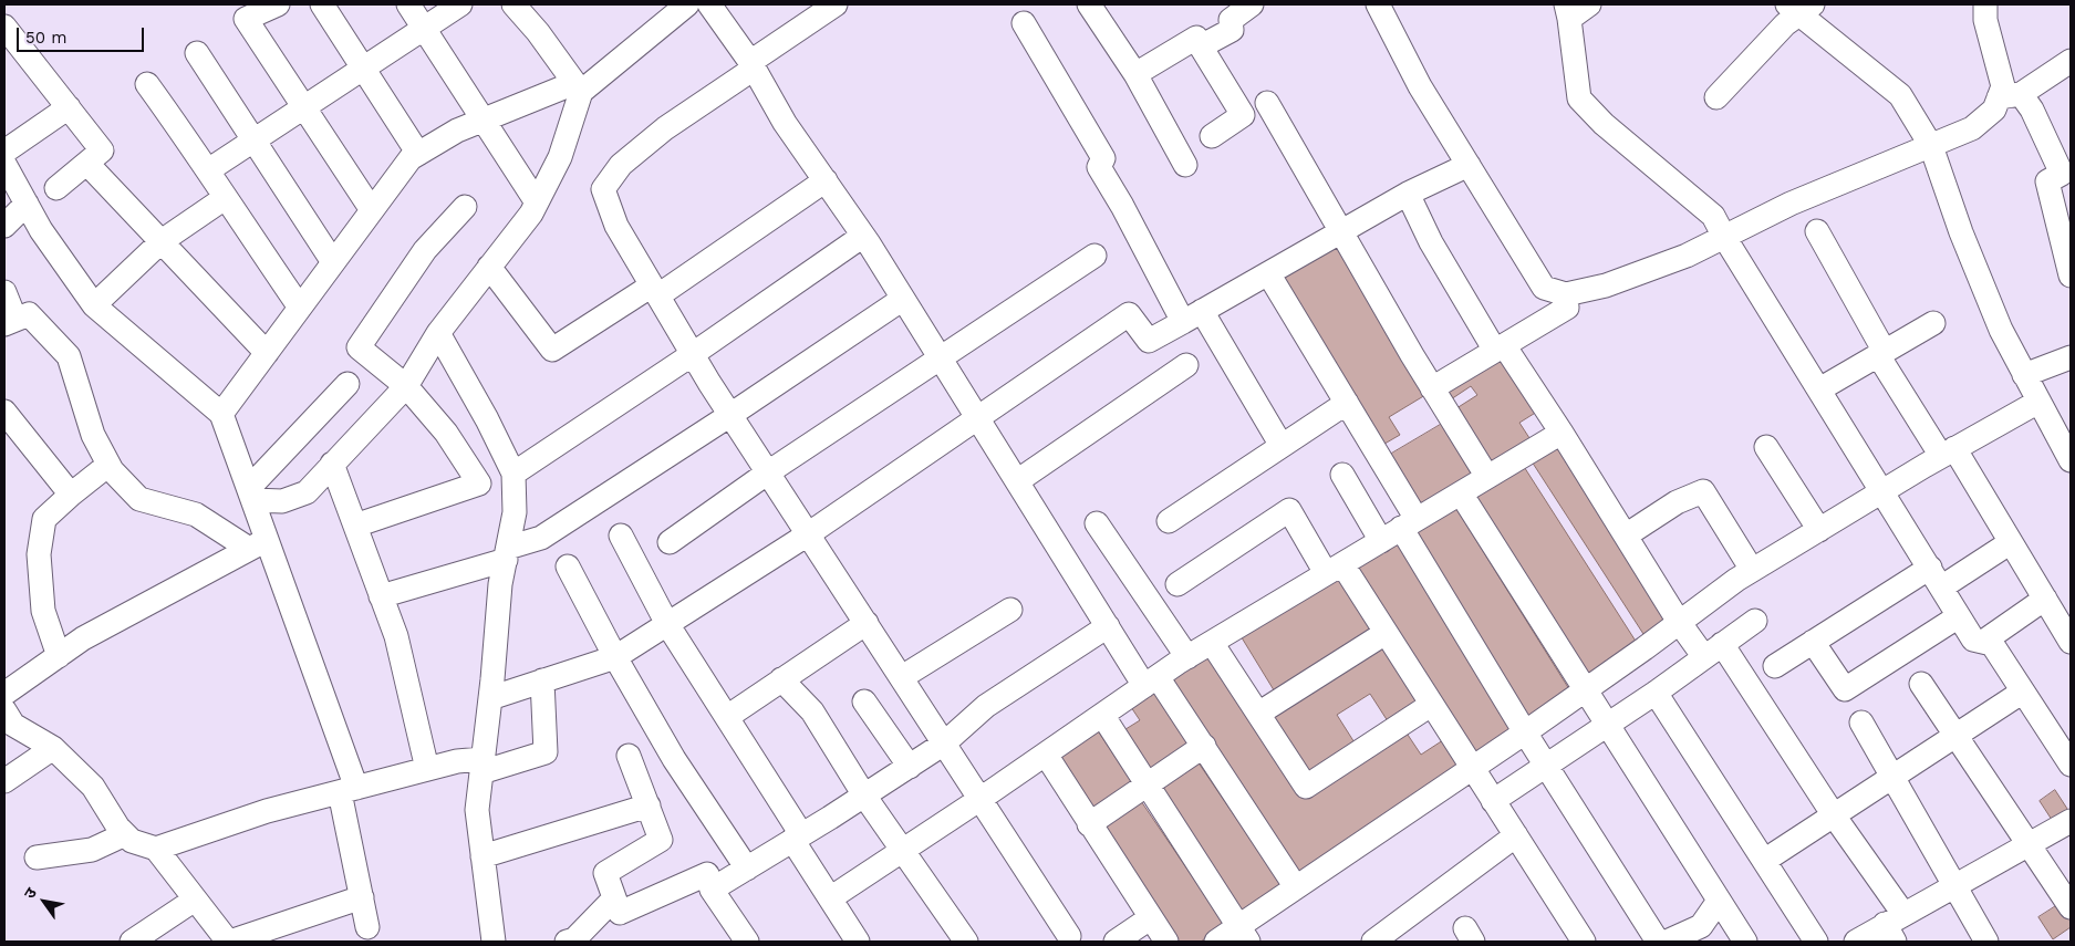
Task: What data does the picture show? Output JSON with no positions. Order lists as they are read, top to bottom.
{
  "scale_bar": "50 m",
  "north": "top left"
}
